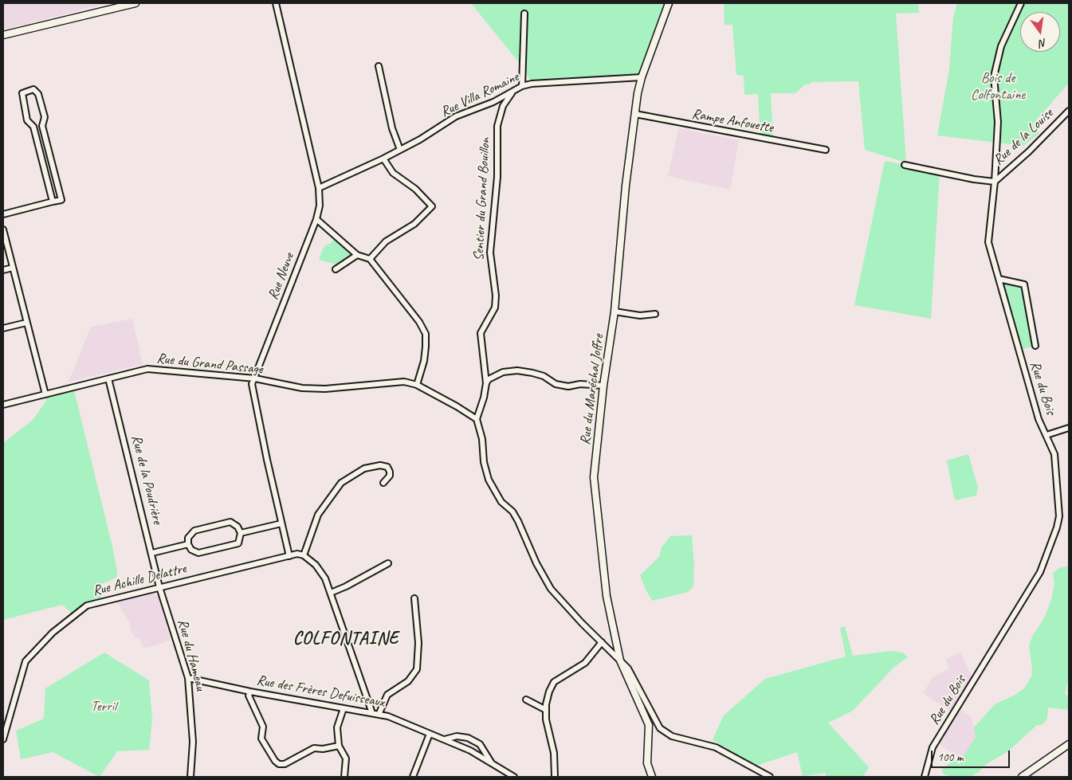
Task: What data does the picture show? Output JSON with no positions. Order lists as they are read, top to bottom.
{
  "streets": {
    "street": [
      "Rue Villa Romaine",
      "Rampe Anfouette",
      "Rue de la Louise",
      "Sentier du Grand Bouillon",
      "Rue Neuve",
      "Rue du Grand Passage",
      "Rue du Bois",
      "Rue du Maréchal Joffre",
      "Rue de la Poudrière",
      "Rue Achille Delattre",
      "Rue du Hameau",
      "Rue des Frères Defuisseaux"
    ]
  },
  "crossings": [
    ["Rue Villa Romaine", "Sentier du Grand Bouillon"],
    ["Rue Villa Romaine", "Rue Neuve"],
    ["Rue Villa Romaine", "Rue du Maréchal Joffre"],
    ["Rampe Anfouette", "Rue du Maréchal Joffre"],
    ["Rue de la Louise", "Rue du Bois"],
    ["Rue Neuve", "Rue du Grand Passage"],
    ["Rue Neuve", "Rue Achille Delattre"],
    ["Rue du Grand Passage", "Rue de la Poudrière"],
    ["Rue de la Poudrière", "Rue Achille Delattre"],
    ["Rue de la Poudrière", "Rue du Hameau"],
    ["Rue Achille Delattre", "Rue du Hameau"],
    ["Rue du Hameau", "Rue des Frères Defuisseaux"]
  ],
  "districts": ["COLFONTAINE"],
  "parks": ["Bois de Colfontaine", "Terril"],
  "scale_bar": "100 m",
  "north": "bottom"
}
